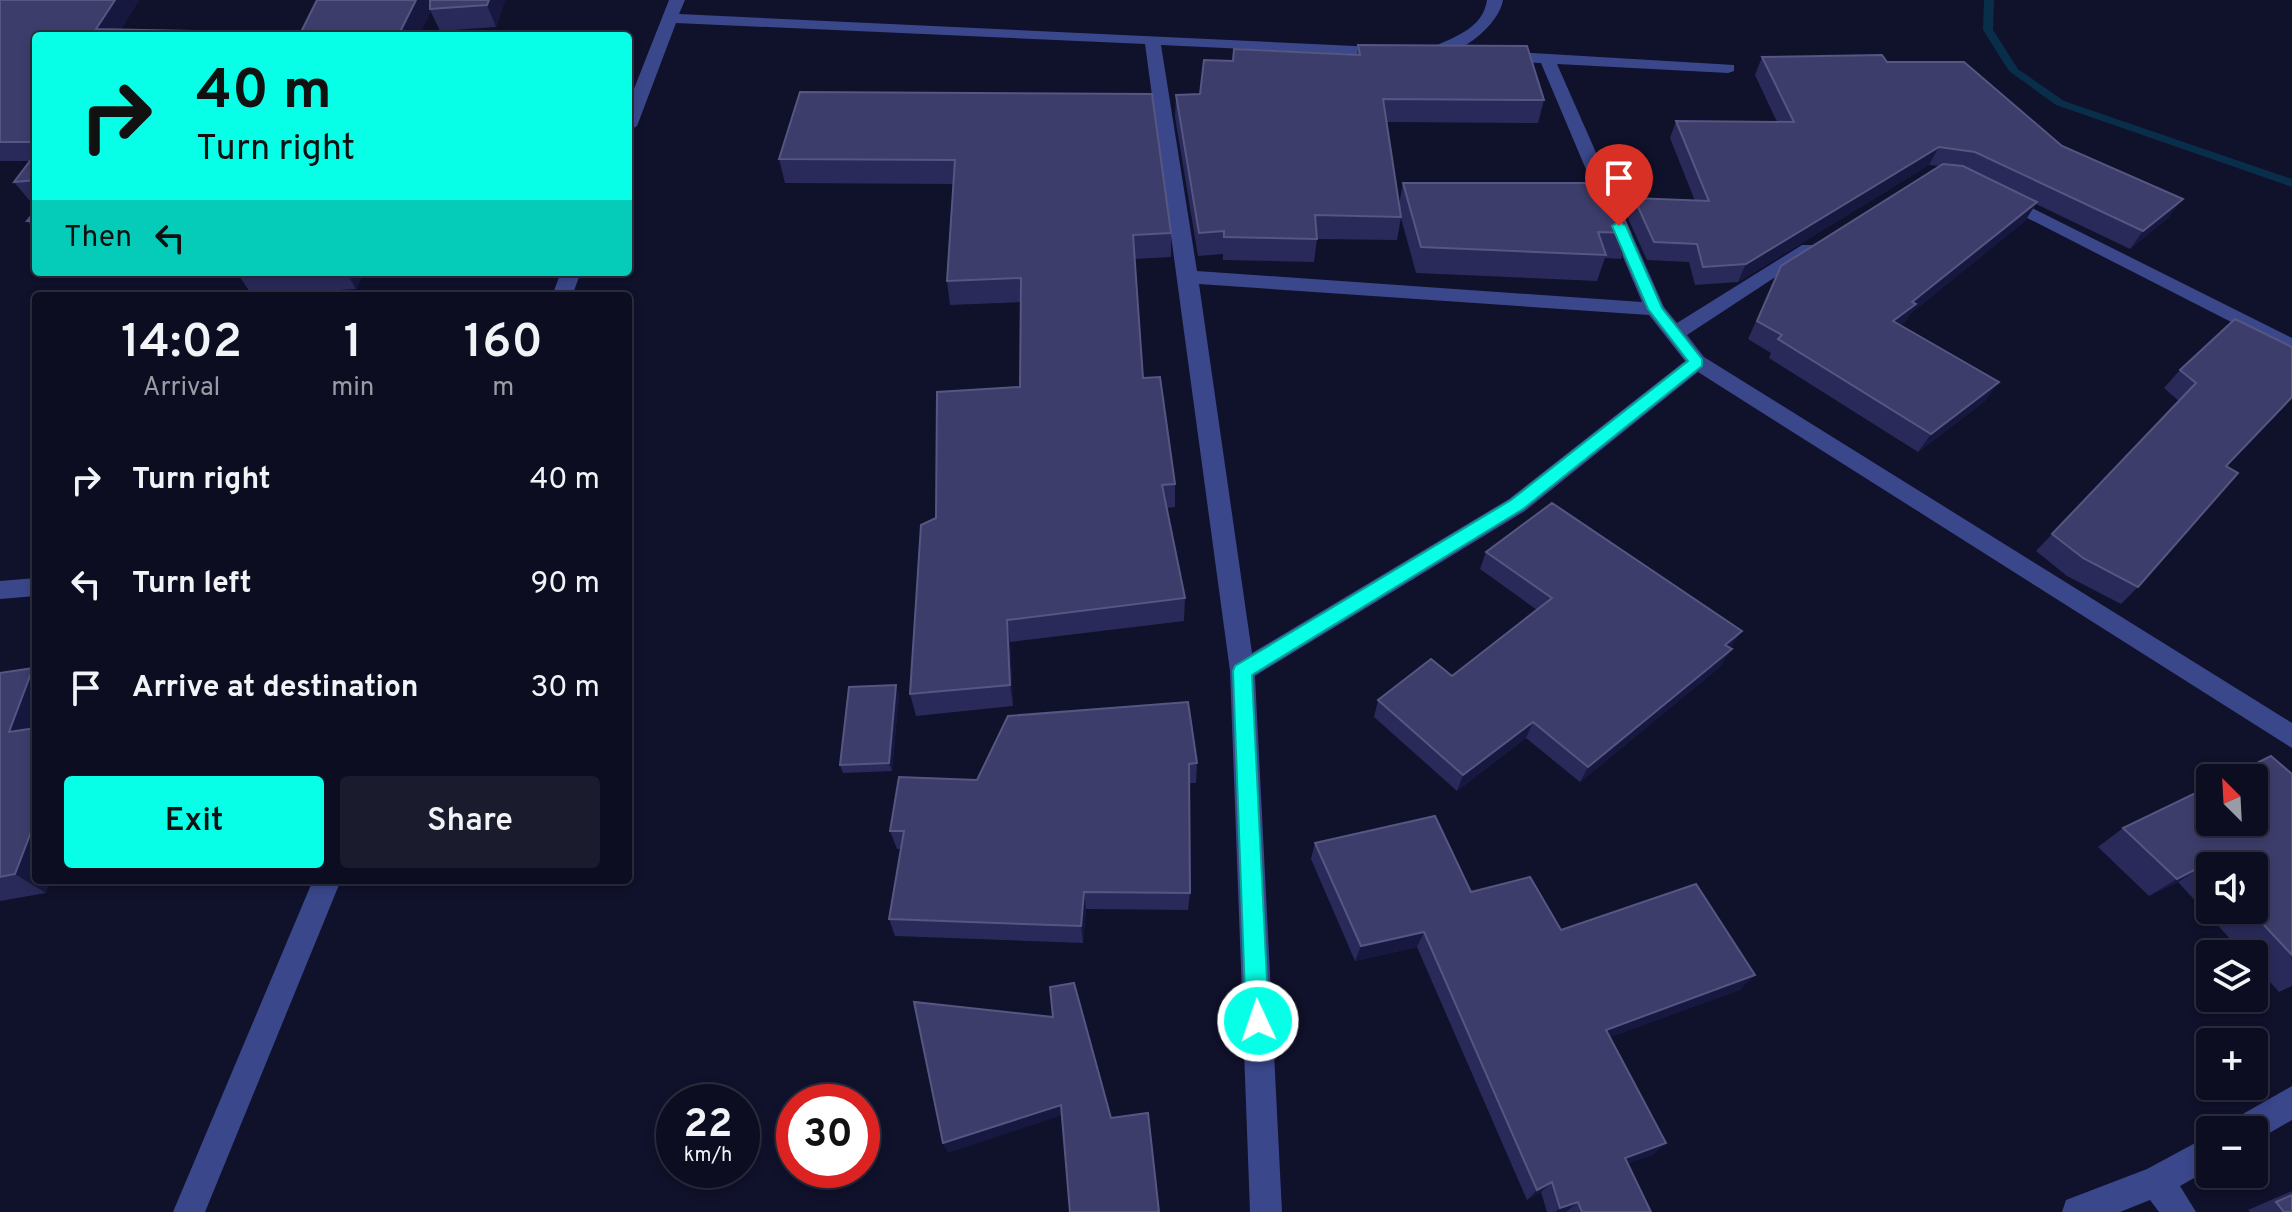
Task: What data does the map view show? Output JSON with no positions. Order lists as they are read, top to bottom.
{
  "north": "top left",
  "page": {
    "turn": ["40 m", "Turn right"],
    "then": "Then",
    "eta": [
      "14:02",
      "Arrival",
      "1",
      "min",
      "160",
      "m"
    ],
    "list": [
      {
        "name": "Turn right",
        "value": "40 m"
      },
      {
        "name": "Turn left",
        "value": "90 m"
      },
      {
        "name": "Arrive at destination",
        "value": "30 m"
      }
    ],
    "buttons": ["Exit", "Share"],
    "map_buttons": ["+", "−"],
    "speed": "22 km/h",
    "limit": "30"
  }
}
